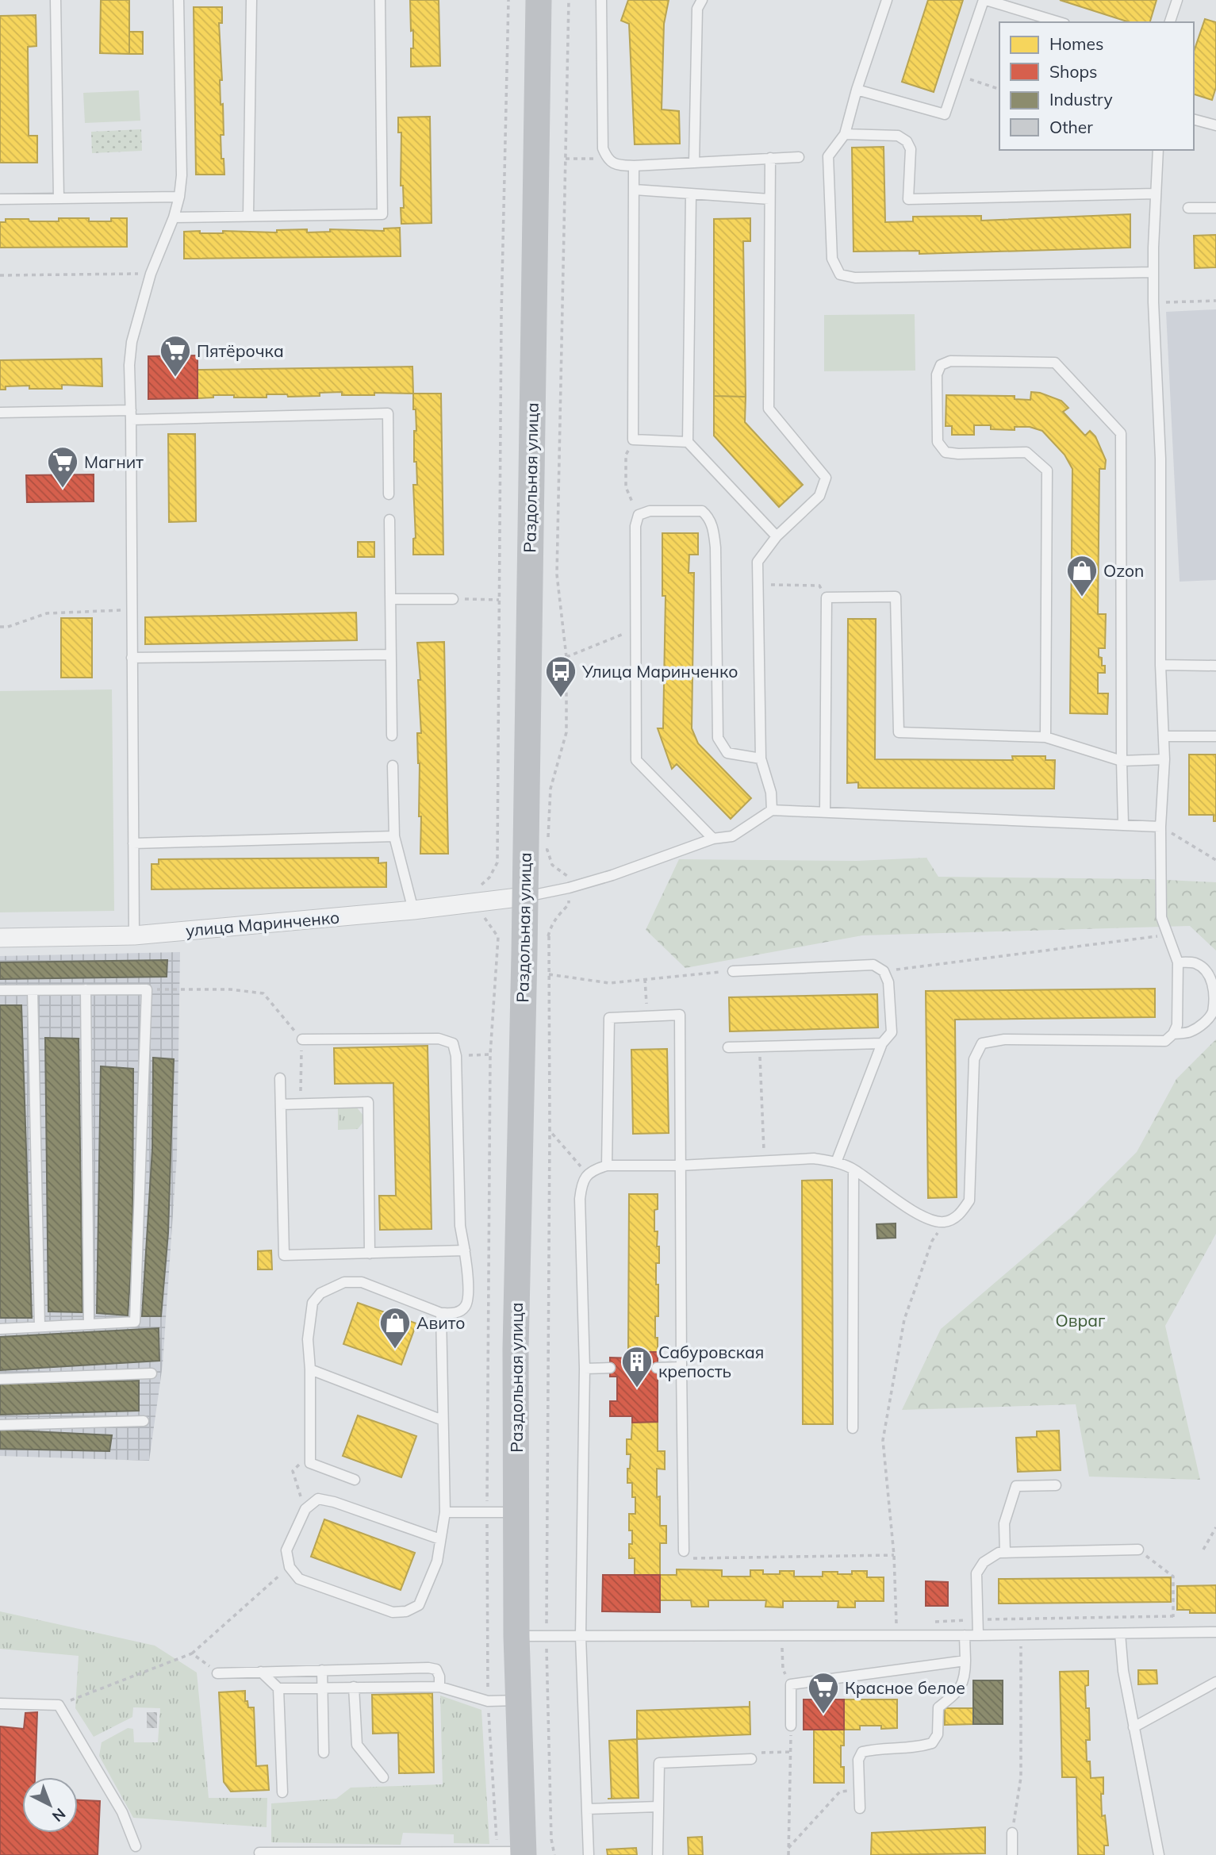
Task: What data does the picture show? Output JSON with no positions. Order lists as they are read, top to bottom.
{
  "streets": {
    "main road": ["Раздольная улица"],
    "street": ["улица Маринченко"]
  },
  "crossings": [
    ["Раздольная улица", "улица Маринченко"]
  ],
  "parks": ["Овраг"],
  "places": {
    "supermarket": ["Пятёрочка", "Магнит", "Красное белое"],
    "shop": ["Ozon", "Авито"],
    "bus stop": ["Улица Маринченко"],
    "building": ["Сабуровская крепость"]
  },
  "legend": [
    "Homes",
    "Shops",
    "Industry",
    "Other"
  ],
  "north": "bottom right"
}
